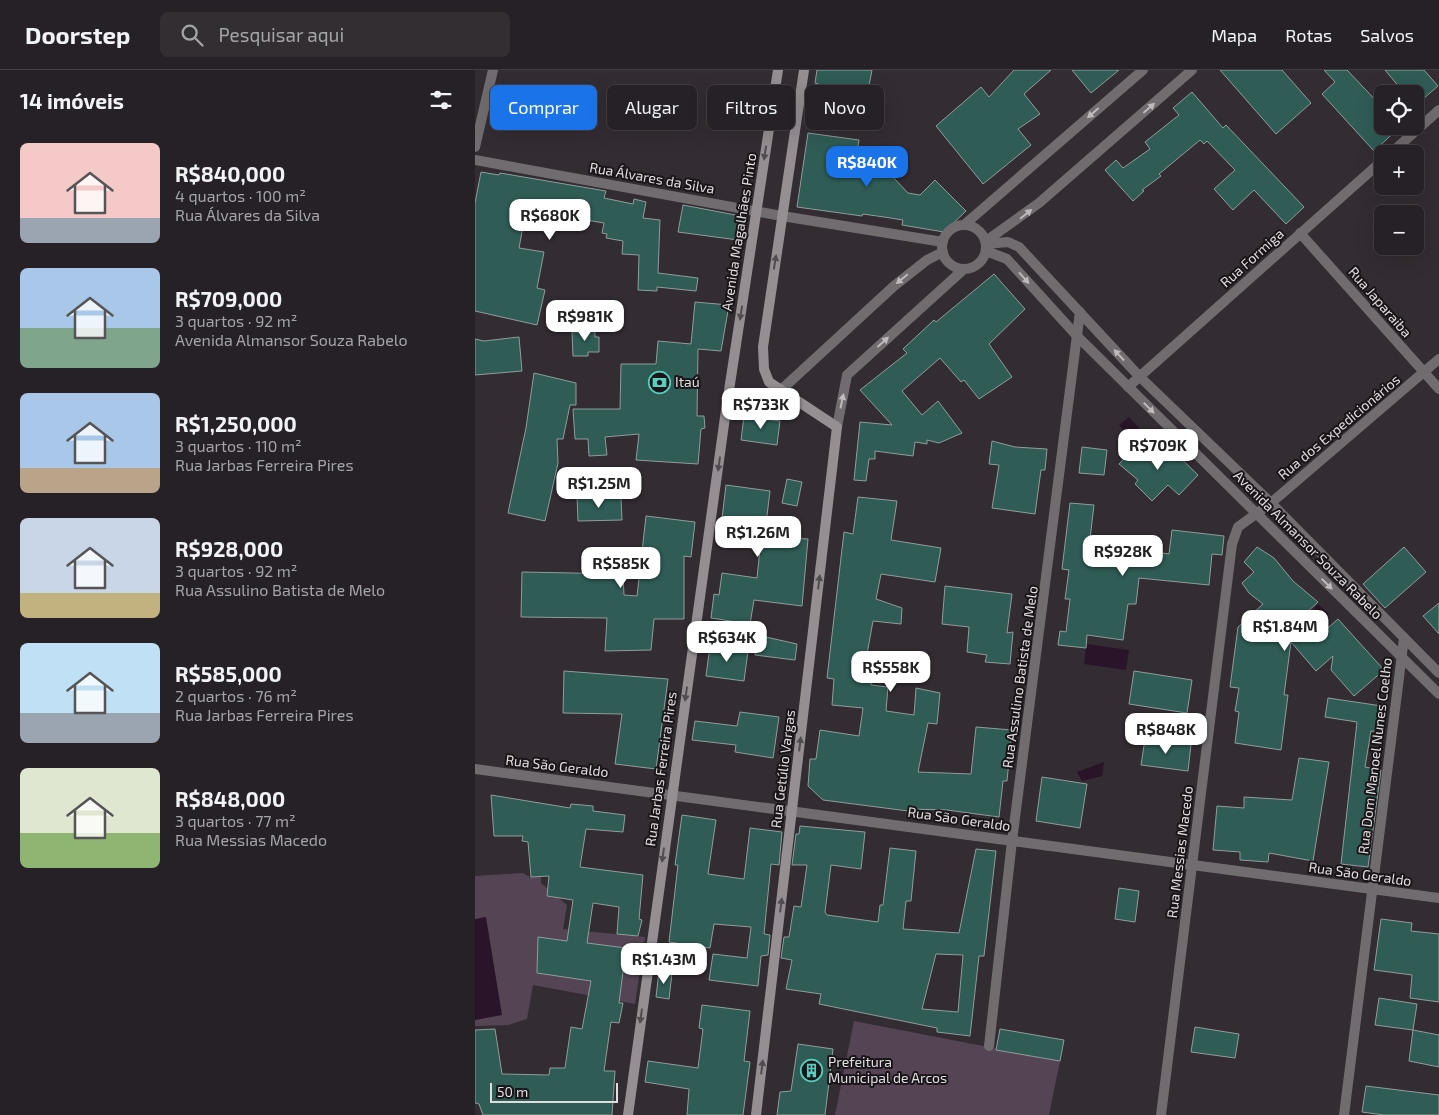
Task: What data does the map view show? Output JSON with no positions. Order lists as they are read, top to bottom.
{
  "streets": {
    "main road": ["Avenida Magalhães Pinto", "Rua Jarbas Ferreira Pires", "Rua Getúlio Vargas"],
    "street": [
      "Rua Álvares da Silva",
      "Rua Formiga",
      "Rua Japaraiba",
      "Rua dos Expedicionários",
      "Avenida Almansor Souza Rabelo",
      "Rua Assulino Batista de Melo",
      "Rua Dom Manoel Nunes Coelho",
      "Rua São Geraldo",
      "Rua Messias Macedo"
    ]
  },
  "crossings": [
    ["Rua Álvares da Silva", "Avenida Magalhães Pinto"],
    ["Rua Álvares da Silva", "Avenida Almansor Souza Rabelo"],
    ["Rua Álvares da Silva", "Rua Getúlio Vargas"],
    ["Avenida Magalhães Pinto", "Rua Jarbas Ferreira Pires"],
    ["Rua Formiga", "Rua Japaraiba"],
    ["Rua Formiga", "Avenida Almansor Souza Rabelo"],
    ["Rua Japaraiba", "Rua dos Expedicionários"],
    ["Rua dos Expedicionários", "Avenida Almansor Souza Rabelo"],
    ["Rua dos Expedicionários", "Rua Messias Macedo"],
    ["Avenida Almansor Souza Rabelo", "Rua Assulino Batista de Melo"],
    ["Avenida Almansor Souza Rabelo", "Rua Dom Manoel Nunes Coelho"],
    ["Avenida Almansor Souza Rabelo", "Rua Getúlio Vargas"],
    ["Avenida Almansor Souza Rabelo", "Rua Messias Macedo"],
    ["Rua Assulino Batista de Melo", "Rua São Geraldo"],
    ["Rua Dom Manoel Nunes Coelho", "Rua São Geraldo"],
    ["Rua São Geraldo", "Rua Jarbas Ferreira Pires"],
    ["Rua São Geraldo", "Rua Getúlio Vargas"],
    ["Rua São Geraldo", "Rua Messias Macedo"]
  ],
  "one_way": ["Rua Jarbas Ferreira Pires", "Rua Getúlio Vargas"],
  "places": {
    "bank": ["Itaú"],
    "building": ["Prefeitura Municipal de Arcos"]
  },
  "scale_bar": "50 m",
  "page": {
    "header": "Doorstep",
    "search": "Pesquisar aqui",
    "nav": ["Mapa", "Rotas", "Salvos"],
    "heading": "14 imóveis",
    "map_buttons": ["+", "−"],
    "chip": [
      "Comprar",
      "Alugar",
      "Filtros",
      "Novo"
    ],
    "list": [
      {
        "name": "R$840,000",
        "note": "4 quartos · 100 m² · Rua Álvares da Silva"
      },
      {
        "name": "R$709,000",
        "note": "3 quartos · 92 m² · Avenida Almansor Souza Rabelo"
      },
      {
        "name": "R$1,250,000",
        "note": "3 quartos · 110 m² · Rua Jarbas Ferreira Pires"
      },
      {
        "name": "R$928,000",
        "note": "3 quartos · 92 m² · Rua Assulino Batista de Melo"
      },
      {
        "name": "R$585,000",
        "note": "2 quartos · 76 m² · Rua Jarbas Ferreira Pires"
      },
      {
        "name": "R$848,000",
        "note": "3 quartos · 77 m² · Rua Messias Macedo"
      }
    ],
    "price": [
      "R$840K",
      "R$680K",
      "R$981K",
      "R$733K",
      "R$709K",
      "R$1.25M",
      "R$1.26M",
      "R$928K",
      "R$585K",
      "R$1.84M",
      "R$634K",
      "R$558K",
      "R$848K",
      "R$1.43M"
    ],
    "scale": "50 m"
  }
}
